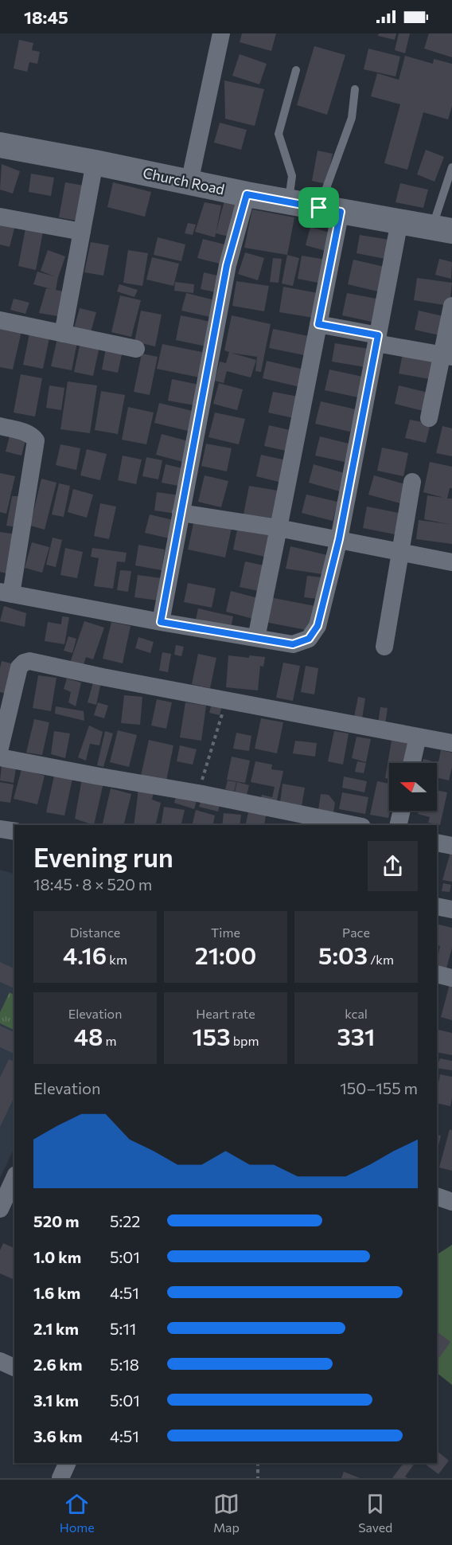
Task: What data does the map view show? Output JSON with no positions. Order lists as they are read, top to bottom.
{
  "streets": {
    "street": ["Church Road"]
  },
  "north": "left",
  "page": {
    "status": "18:45",
    "heading": ["Evening run", "18:45 · 8 × 520 m"],
    "stats": [
      ["Distance", "4.16 km"],
      ["Time", "21:00"],
      ["Pace", "5:03 /km"],
      ["Elevation", "48 m"],
      ["Heart rate", "153 bpm"],
      ["kcal", "331"]
    ],
    "chart": ["Elevation", "150–155 m"],
    "list": [
      {
        "name": "520 m",
        "note": "5:22"
      },
      {
        "name": "1.0 km",
        "note": "5:01"
      },
      {
        "name": "1.6 km",
        "note": "4:51"
      },
      {
        "name": "2.1 km",
        "note": "5:11"
      },
      {
        "name": "2.6 km",
        "note": "5:18"
      },
      {
        "name": "3.1 km",
        "note": "5:01"
      },
      {
        "name": "3.6 km",
        "note": "4:51"
      }
    ],
    "tabs": ["Home", "Map", "Saved"]
  }
}
